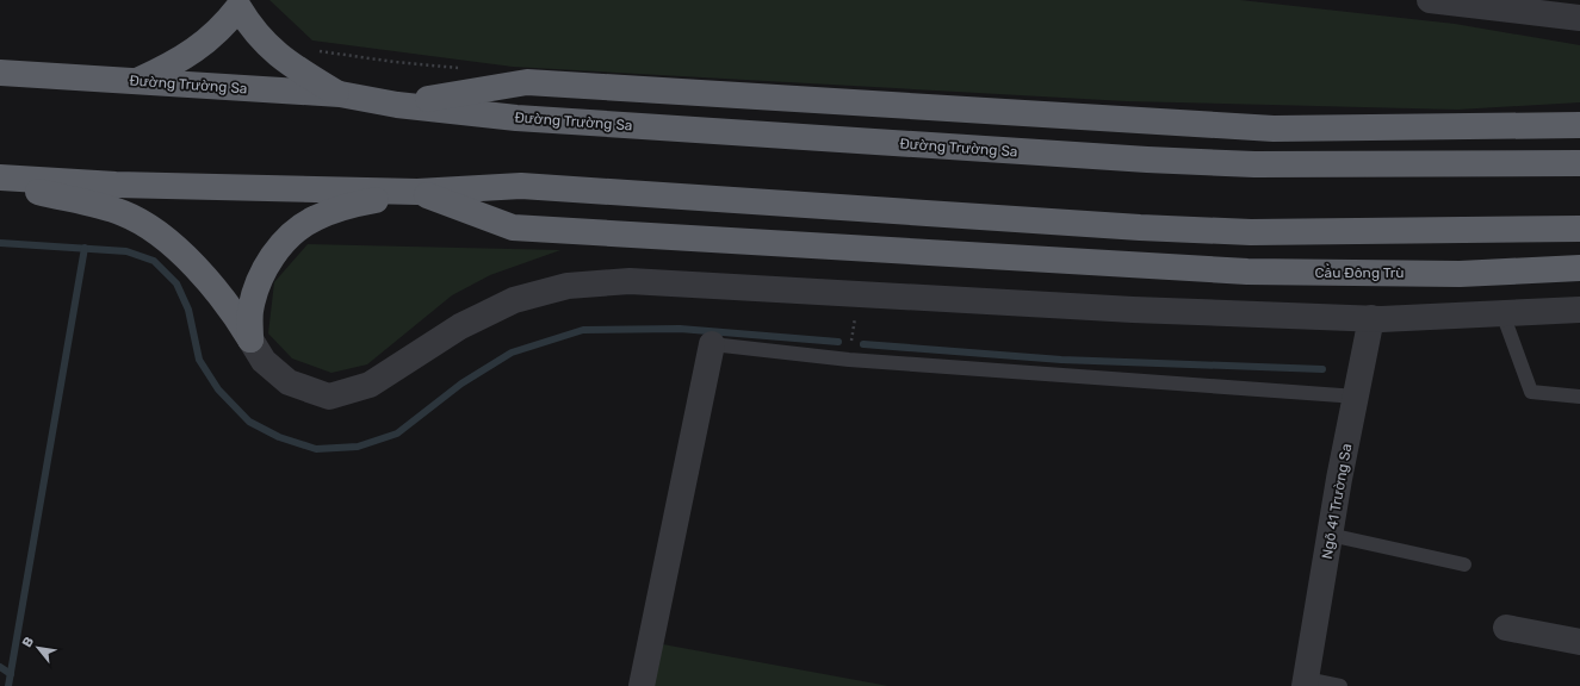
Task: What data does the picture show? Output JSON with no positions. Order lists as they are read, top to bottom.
{
  "streets": {
    "highway": ["Đường Trường Sa", "Cầu Đông Trù"],
    "street": ["Ngõ 41 Trường Sa"]
  },
  "north": "top left"
}
